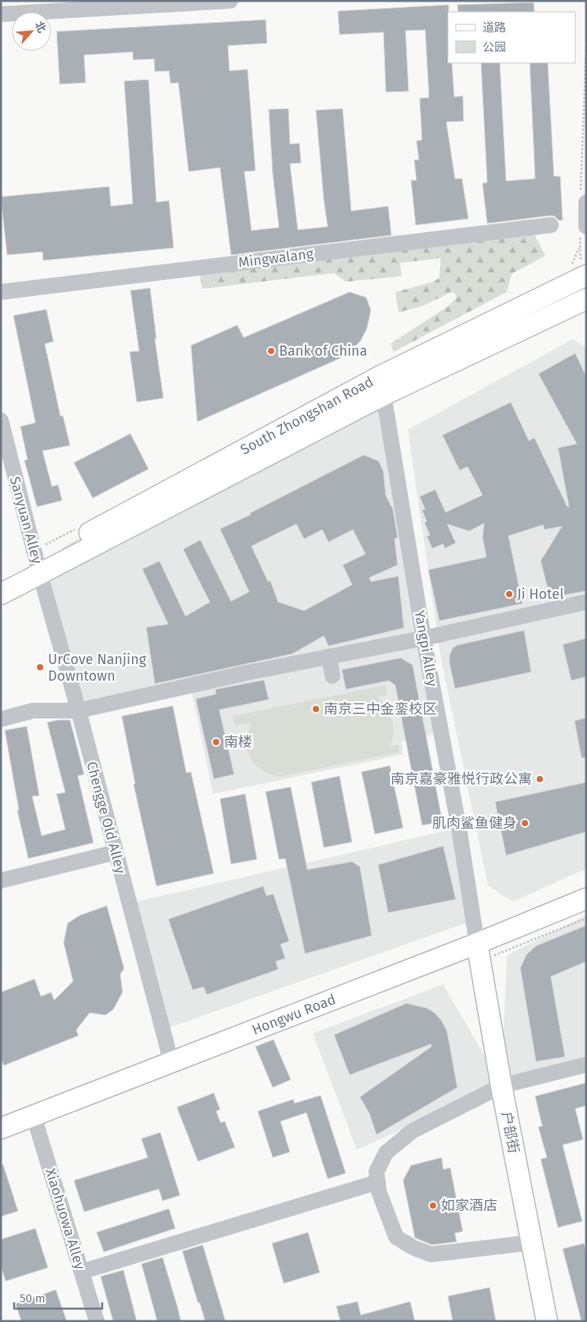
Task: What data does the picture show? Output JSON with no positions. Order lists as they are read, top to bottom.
{
  "streets": {
    "main road": ["South Zhongshan Road", "Hongwu Road", "户部街"],
    "street": [
      "Mingwalang",
      "Sanyuan Alley",
      "Yangpi Alley",
      "Chengge Old Alley",
      "Xiaohuowa Alley"
    ]
  },
  "crossings": [
    ["South Zhongshan Road", "Sanyuan Alley"],
    ["South Zhongshan Road", "Yangpi Alley"],
    ["South Zhongshan Road", "Chengge Old Alley"],
    ["Sanyuan Alley", "Chengge Old Alley"],
    ["Yangpi Alley", "Hongwu Road"],
    ["Yangpi Alley", "户部街"],
    ["Chengge Old Alley", "Hongwu Road"],
    ["Hongwu Road", "户部街"],
    ["Hongwu Road", "Xiaohuowa Alley"]
  ],
  "places": [
    "Bank of China",
    "Ji Hotel",
    "UrCove Nanjing Downtown",
    "南京三中金銮校区",
    "南楼",
    "南京嘉豪雅悦行政公寓",
    "肌肉鲨鱼健身",
    "如家酒店"
  ],
  "legend": ["道路", "公园"],
  "scale_bar": "50 m",
  "north": "top right"
}
